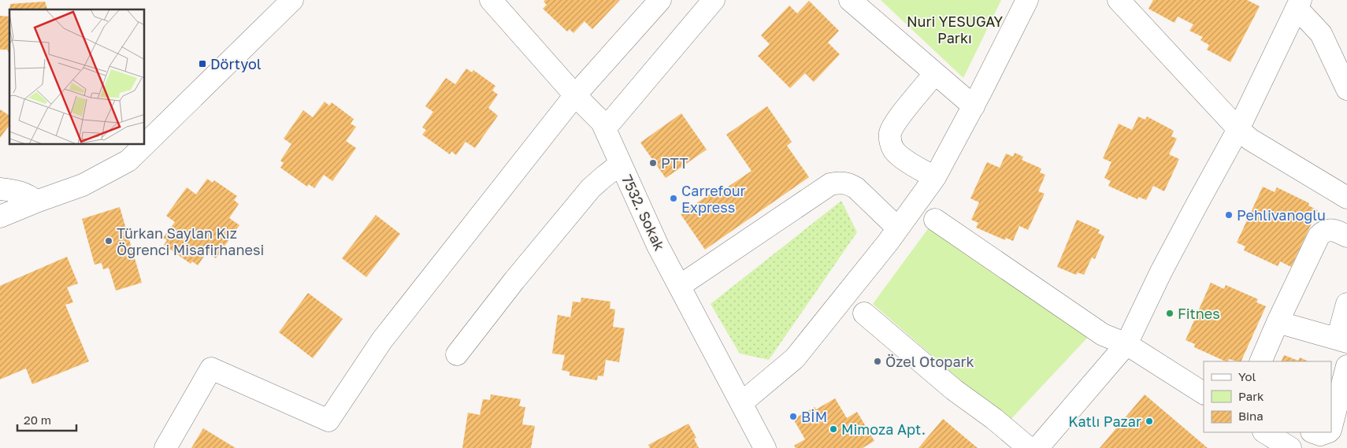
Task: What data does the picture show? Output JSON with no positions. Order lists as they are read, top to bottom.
{
  "streets": {
    "street": ["7532. Sokak"]
  },
  "parks": ["Nuri YESUGAY Parkı"],
  "places": {
    "transit": ["Dörtyol"],
    "other": [
      "PTT",
      "Carrefour Express",
      "Pehlivanoğlu",
      "Türkan Saylan Kız Öğrenci Misafirhanesi",
      "Fitnes",
      "Özel Otopark",
      "BİM",
      "Katlı Pazar",
      "Mimoza Apt."
    ]
  },
  "legend": ["Yol", "Park", "Bina"],
  "scale_bar": "20 m"
}
